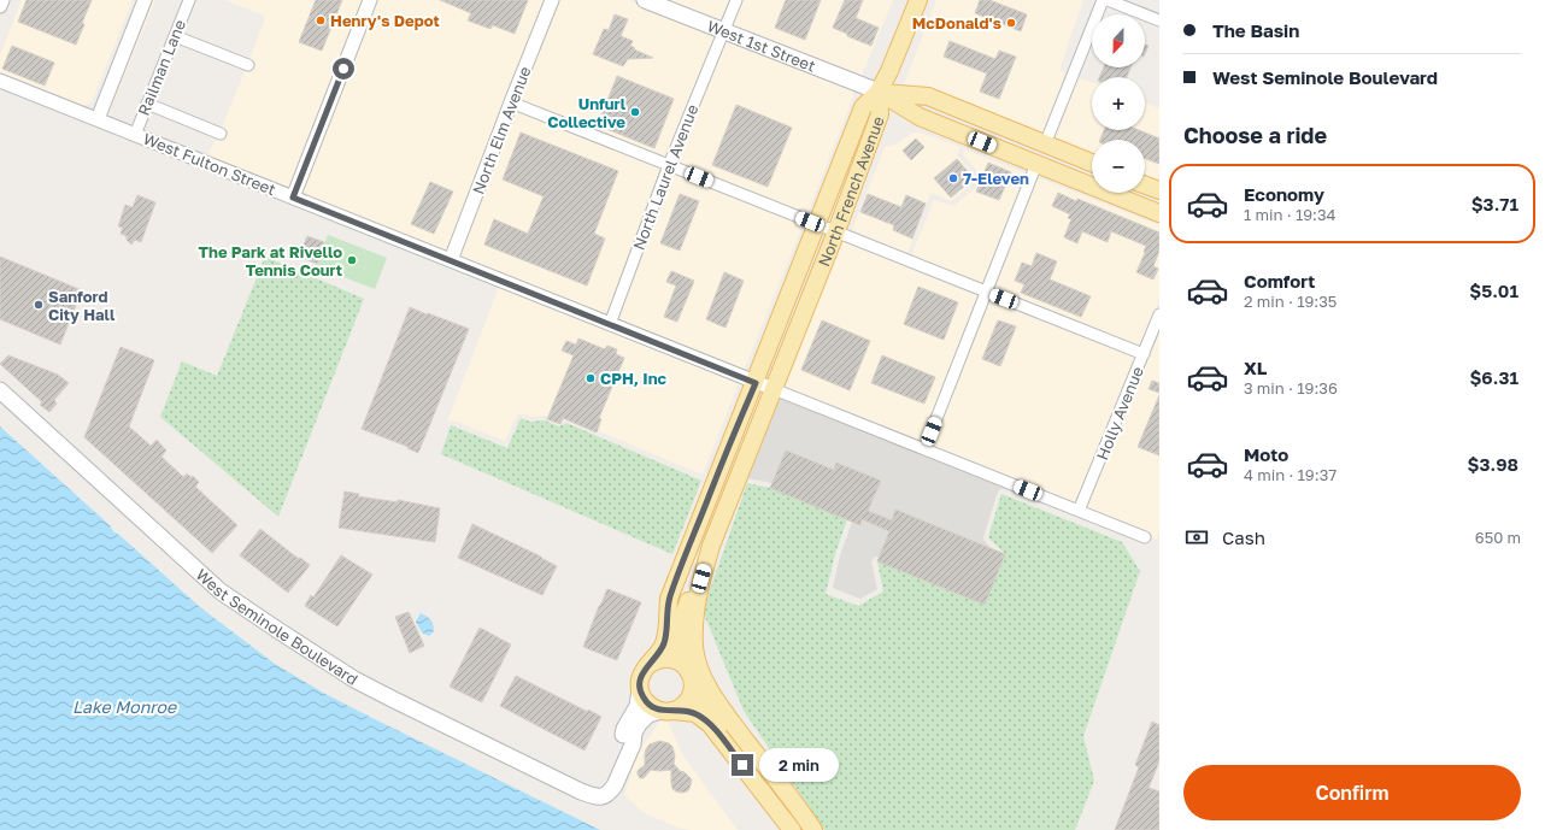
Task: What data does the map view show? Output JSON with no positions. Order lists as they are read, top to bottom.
{
  "streets": {
    "main road": ["West 1st Street", "North French Avenue", "West Seminole Boulevard"],
    "street": [
      "Railman Lane",
      "North Elm Avenue",
      "West Fulton Street",
      "North Laurel Avenue",
      "Holly Avenue"
    ]
  },
  "crossings": [
    ["West 1st Street", "North Laurel Avenue"],
    ["West 1st Street", "North French Avenue"],
    ["Railman Lane", "West Fulton Street"],
    ["North Elm Avenue", "West Fulton Street"],
    ["West Fulton Street", "North Laurel Avenue"],
    ["West Fulton Street", "North French Avenue"],
    ["West Fulton Street", "Holly Avenue"],
    ["North French Avenue", "West Seminole Boulevard"]
  ],
  "water": ["Lake Monroe"],
  "places": [
    "Henry's Depot",
    "McDonald's",
    "Unfurl Collective",
    "7-Eleven",
    "The Park at Rivello Tennis Court",
    "Sanford City Hall",
    "CPH, Inc"
  ],
  "north": "bottom",
  "page": {
    "banner": ["The Basin", "West Seminole Boulevard"],
    "map_buttons": ["+", "−"],
    "heading": "Choose a ride",
    "list": [
      {
        "name": "Economy",
        "note": "1 min · 19:34",
        "value": "$3.71"
      },
      {
        "name": "Comfort",
        "note": "2 min · 19:35",
        "value": "$5.01"
      },
      {
        "name": "XL",
        "note": "3 min · 19:36",
        "value": "$6.31"
      },
      {
        "name": "Moto",
        "note": "4 min · 19:37",
        "value": "$3.98"
      }
    ],
    "pay": ["Cash", "650 m"],
    "bubble": "2 min",
    "buttons": "Confirm"
  }
}
